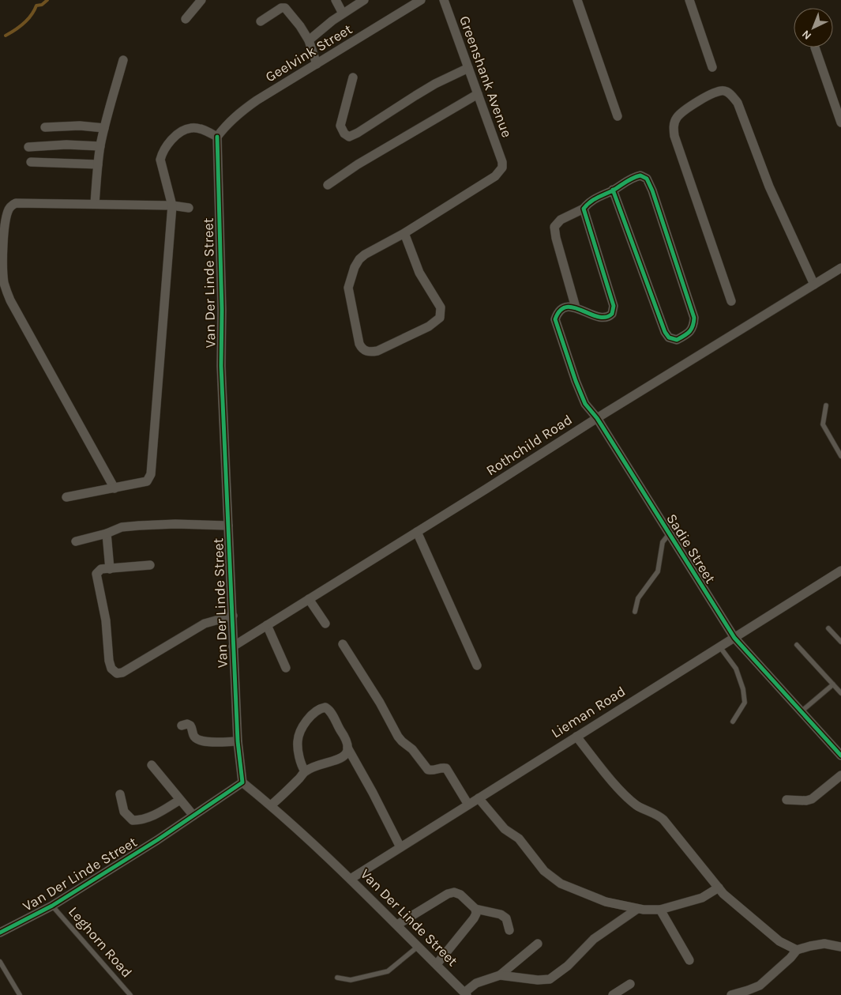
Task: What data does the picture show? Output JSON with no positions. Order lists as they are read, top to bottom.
{
  "streets": {
    "street": [
      "Geelvink Street",
      "Greenshank Avenue",
      "Van Der Linde Street",
      "Rothchild Road",
      "Sadie Street",
      "Lieman Road"
    ],
    "lane": ["Leghorn Road"]
  },
  "crossings": [
    ["Geelvink Street", "Van Der Linde Street"],
    ["Van Der Linde Street", "Rothchild Road"],
    ["Van Der Linde Street", "Lieman Road"],
    ["Van Der Linde Street", "Leghorn Road"],
    ["Rothchild Road", "Sadie Street"],
    ["Sadie Street", "Lieman Road"]
  ],
  "north": "bottom left"
}
